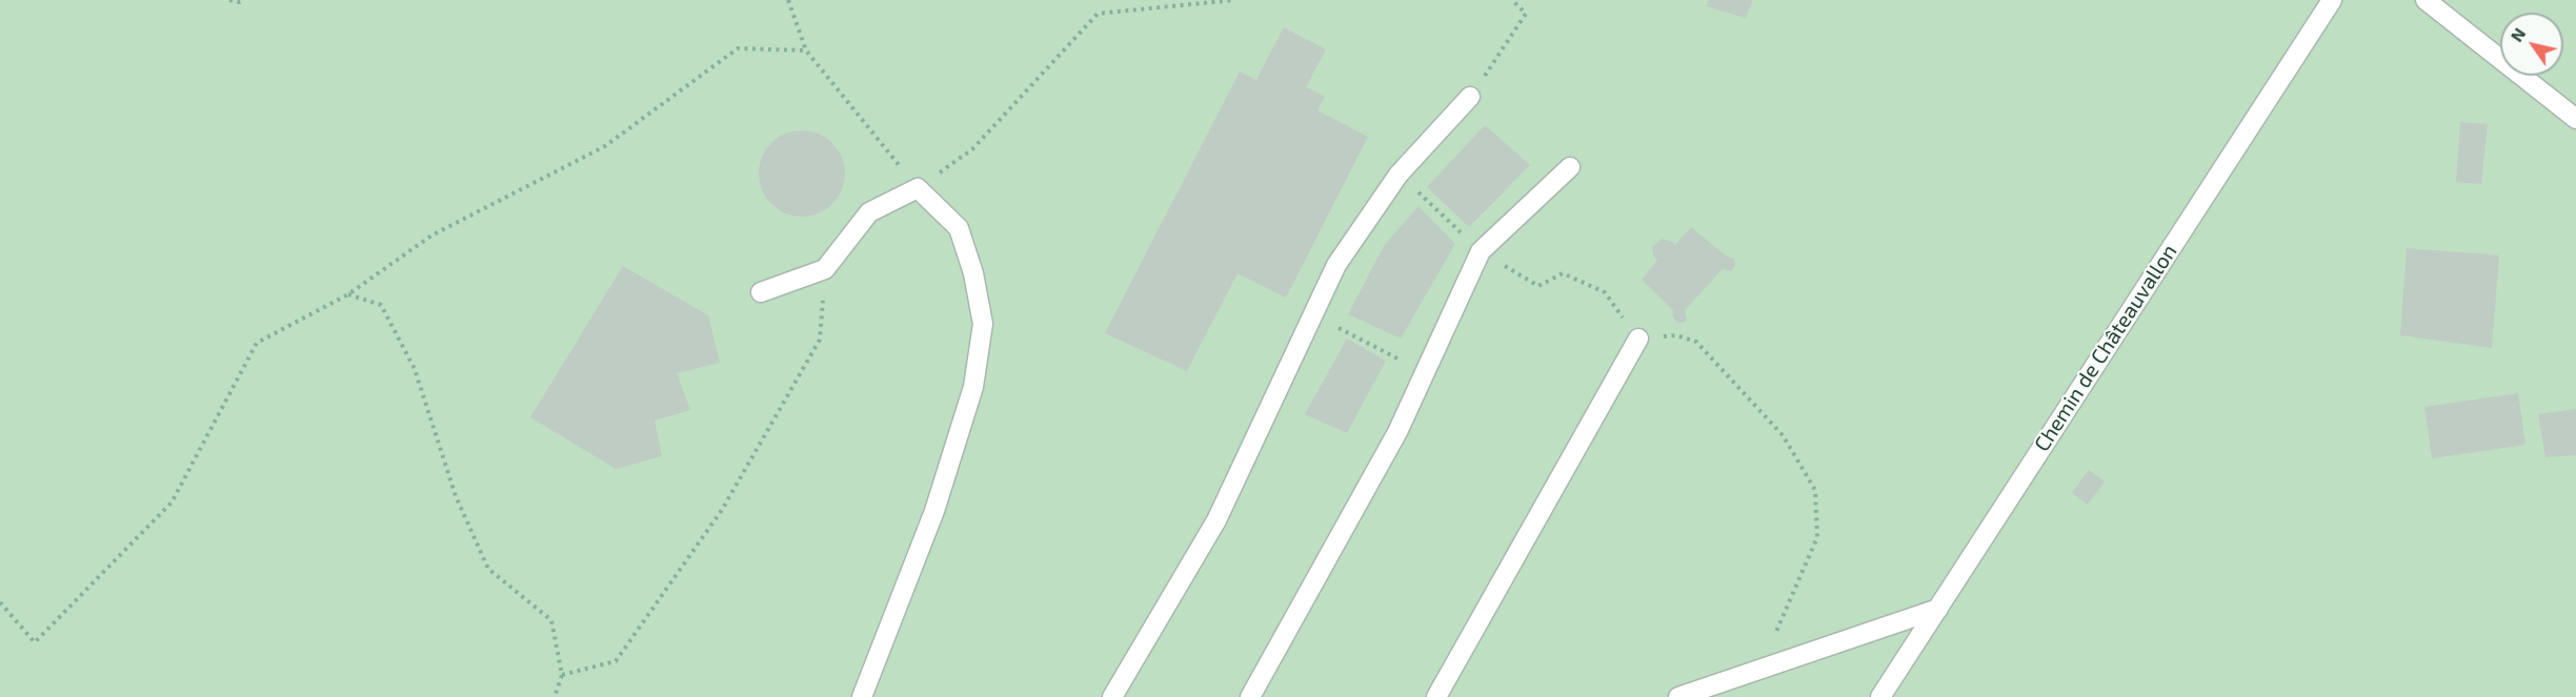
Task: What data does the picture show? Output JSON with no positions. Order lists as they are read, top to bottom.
{
  "streets": {
    "street": ["Chemin de Châteauvallon"]
  },
  "north": "top left"
}
